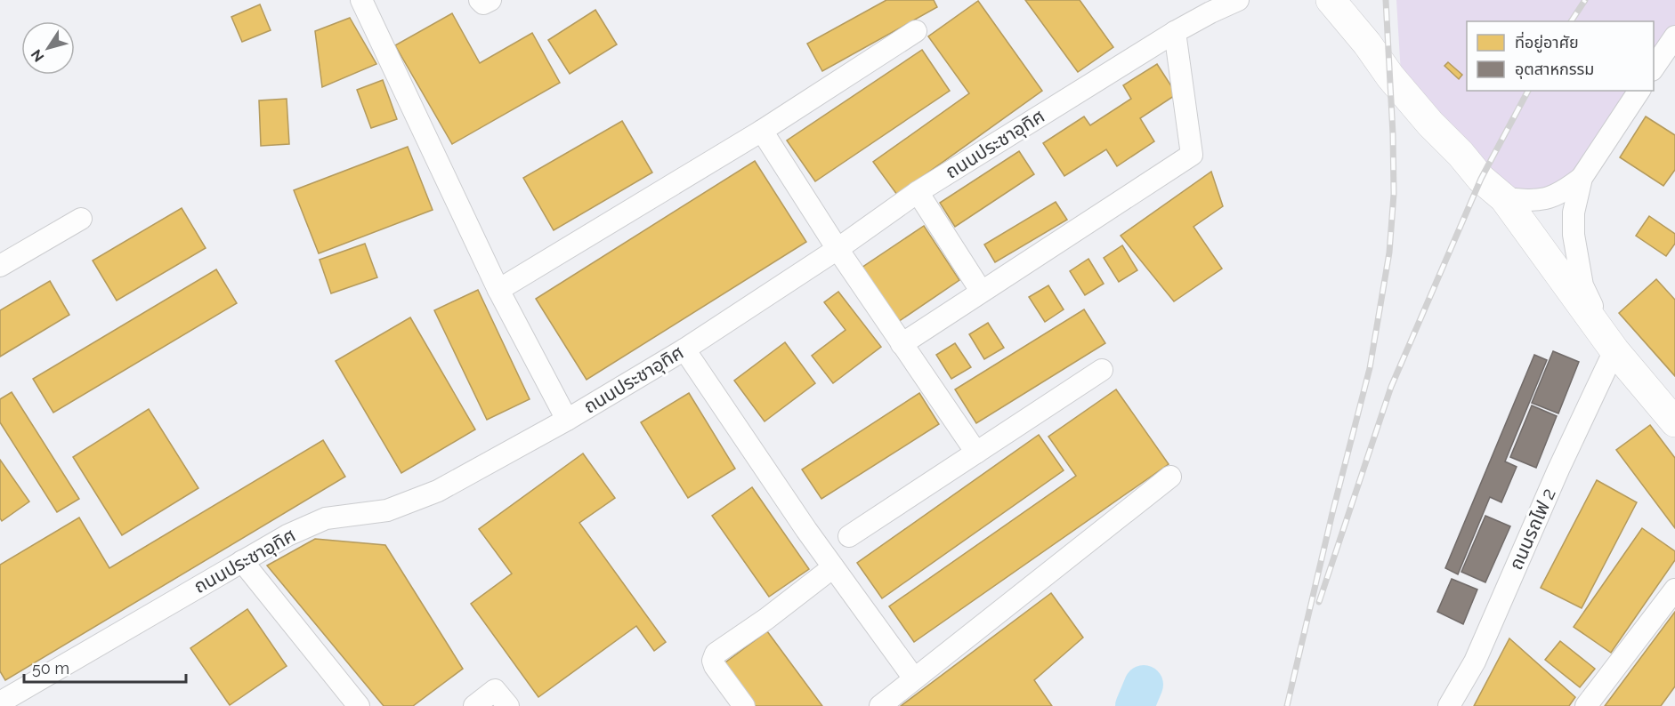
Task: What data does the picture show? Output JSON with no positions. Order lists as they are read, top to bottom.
{
  "streets": {
    "street": ["ถนนประชาอุทิศ", "ถนนรถไฟ 2"]
  },
  "legend": ["ที่อยู่อาศัย", "อุตสาหกรรม"],
  "scale_bar": "50 m",
  "north": "bottom left"
}
